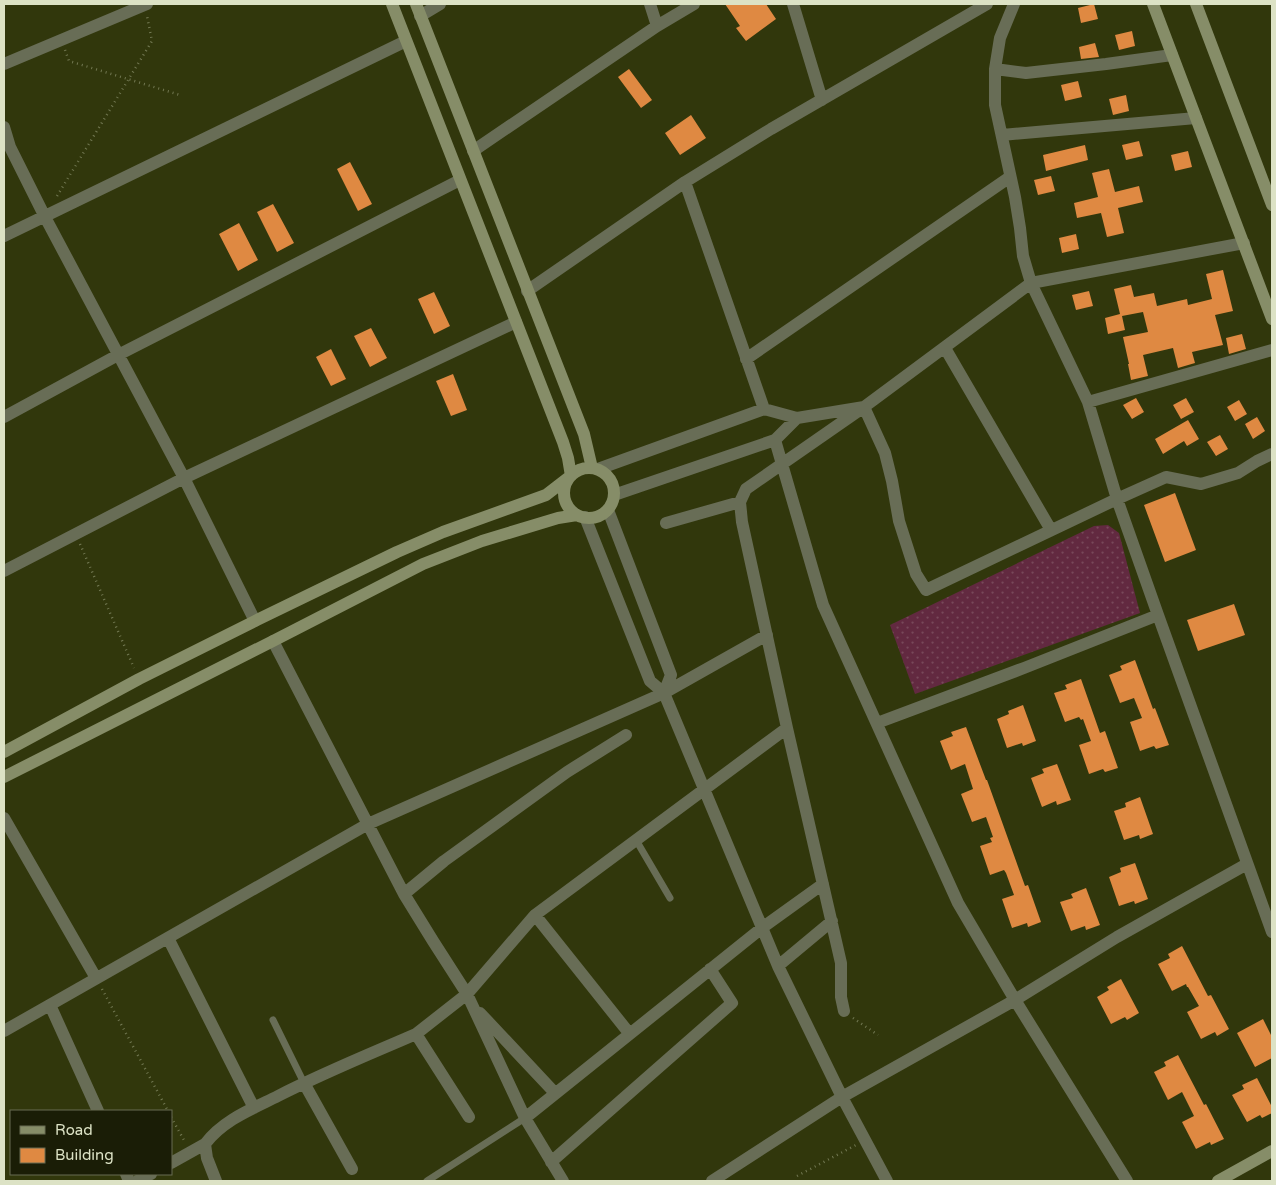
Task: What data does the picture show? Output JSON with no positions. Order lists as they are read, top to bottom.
{
  "legend": ["Road", "Building"]
}
